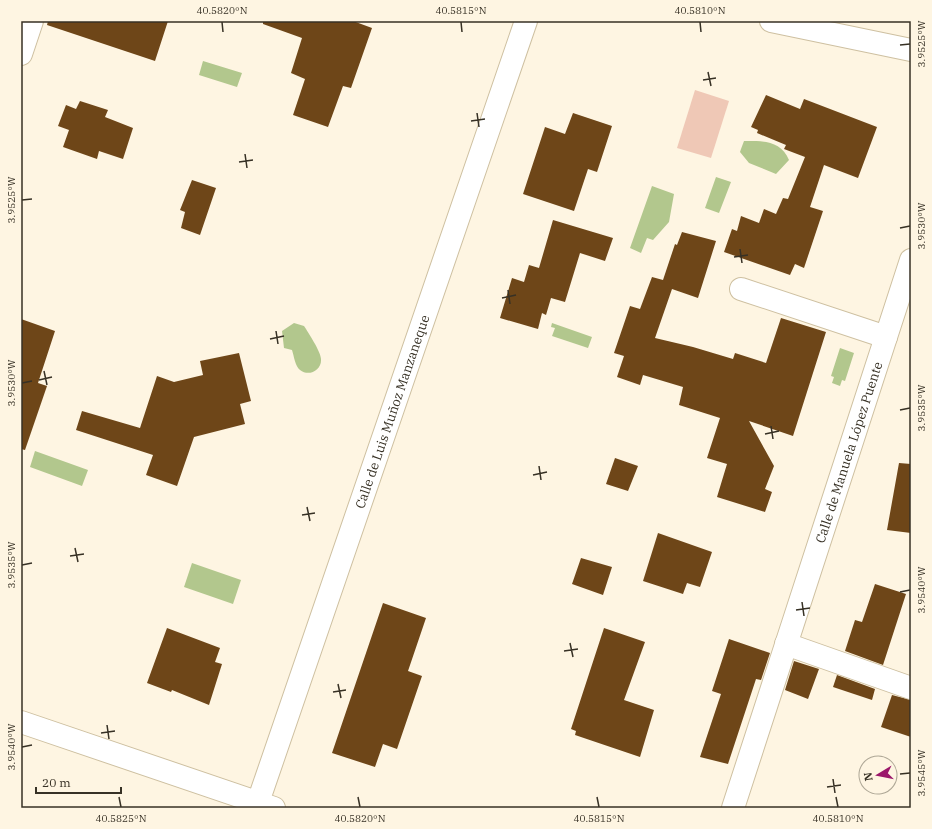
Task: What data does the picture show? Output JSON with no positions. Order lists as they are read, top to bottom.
{
  "streets": {
    "street": ["Calle de Luis Muñoz Manzaneque", "Calle de Manuela López Puente"]
  },
  "scale_bar": "20 m",
  "north": "left",
  "coordinates": [
    "40.5820°N",
    "40.5815°N",
    "40.5810°N",
    "3.9525°W",
    "3.9530°W",
    "3.9535°W",
    "3.9540°W",
    "3.9545°W",
    "40.5825°N"
  ]
}
